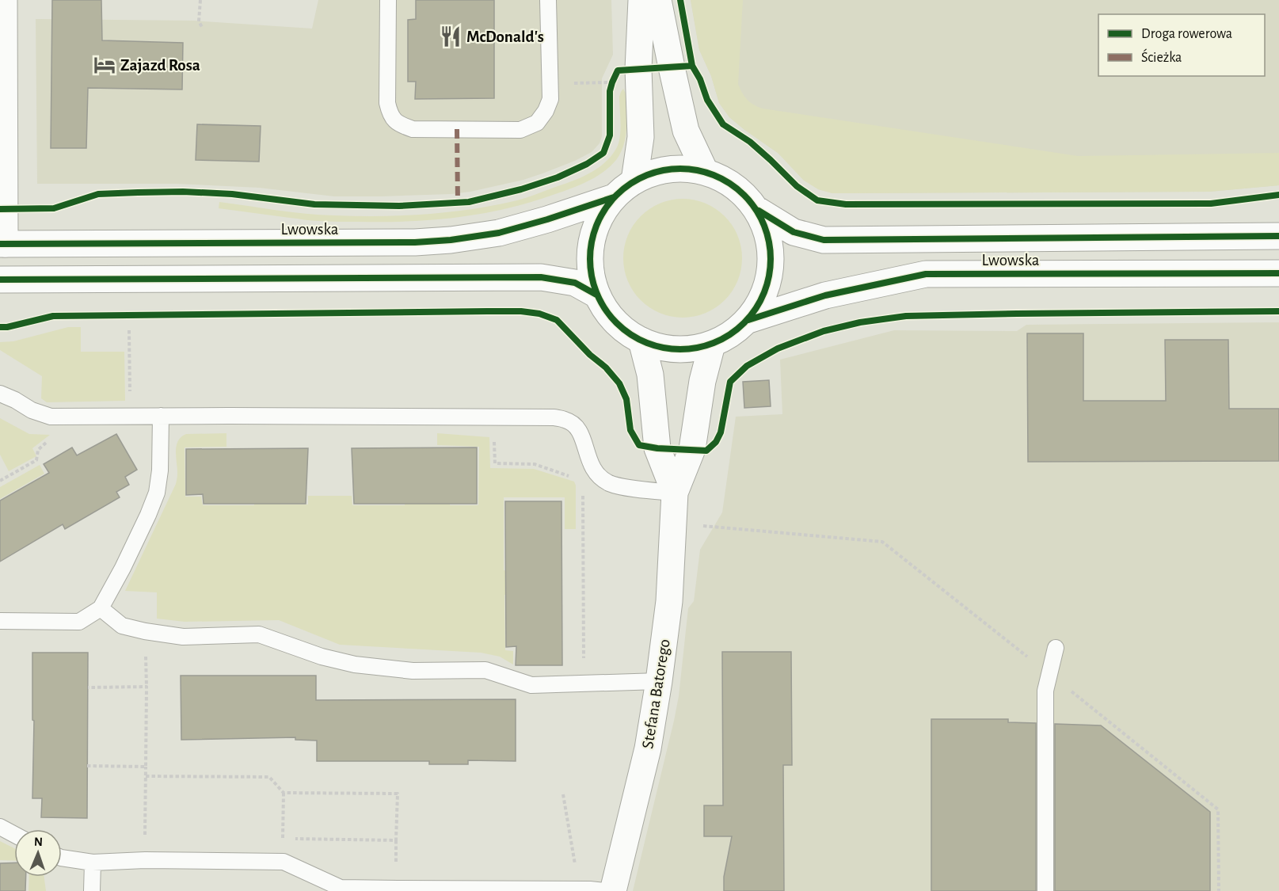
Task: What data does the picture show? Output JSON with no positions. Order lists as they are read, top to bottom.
{
  "streets": {
    "main road": ["Lwowska", "Stefana Batorego"]
  },
  "places": {
    "restaurant": ["McDonald's"],
    "hotel": ["Zajazd Rosa"]
  },
  "legend": ["Droga rowerowa", "Ścieżka"],
  "north": "top"
}
